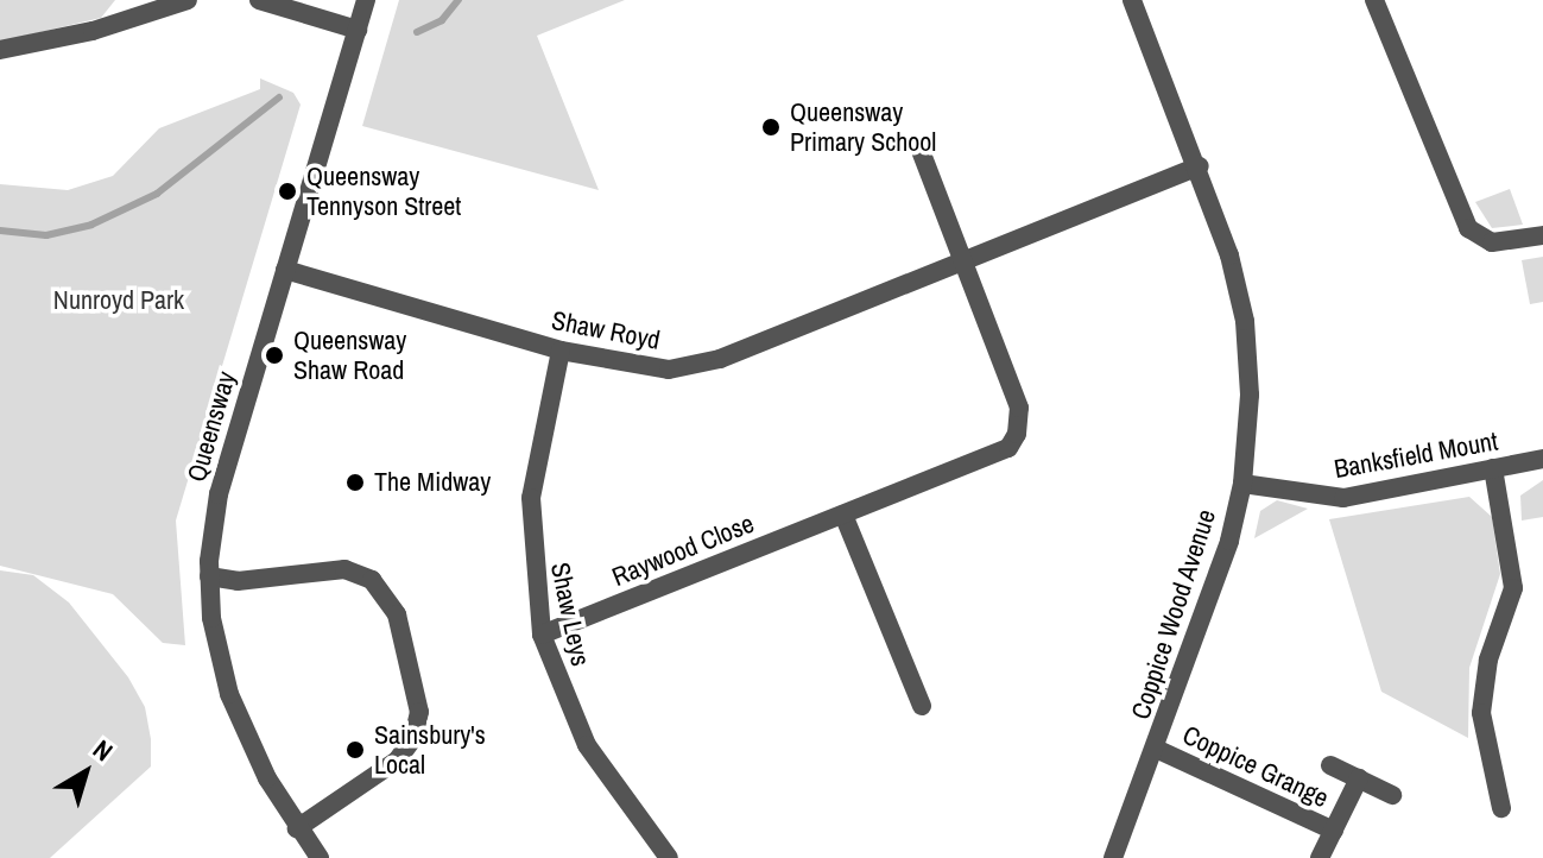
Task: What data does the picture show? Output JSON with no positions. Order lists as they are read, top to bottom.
{
  "streets": {
    "street": [
      "Shaw Royd",
      "Queensway",
      "Banksfield Mount",
      "Raywood Close",
      "Shaw Leys",
      "Coppice Wood Avenue",
      "Coppice Grange"
    ]
  },
  "crossings": [
    ["Shaw Royd", "Queensway"],
    ["Shaw Royd", "Raywood Close"],
    ["Shaw Royd", "Shaw Leys"],
    ["Shaw Royd", "Coppice Wood Avenue"],
    ["Banksfield Mount", "Coppice Wood Avenue"],
    ["Raywood Close", "Shaw Leys"],
    ["Coppice Wood Avenue", "Coppice Grange"]
  ],
  "parks": ["Nunroyd Park"],
  "places": [
    "Queensway Primary School",
    "Queensway Tennyson Street",
    "Queensway Shaw Road",
    "The Midway",
    "Sainsbury's Local"
  ],
  "north": "top right"
}
